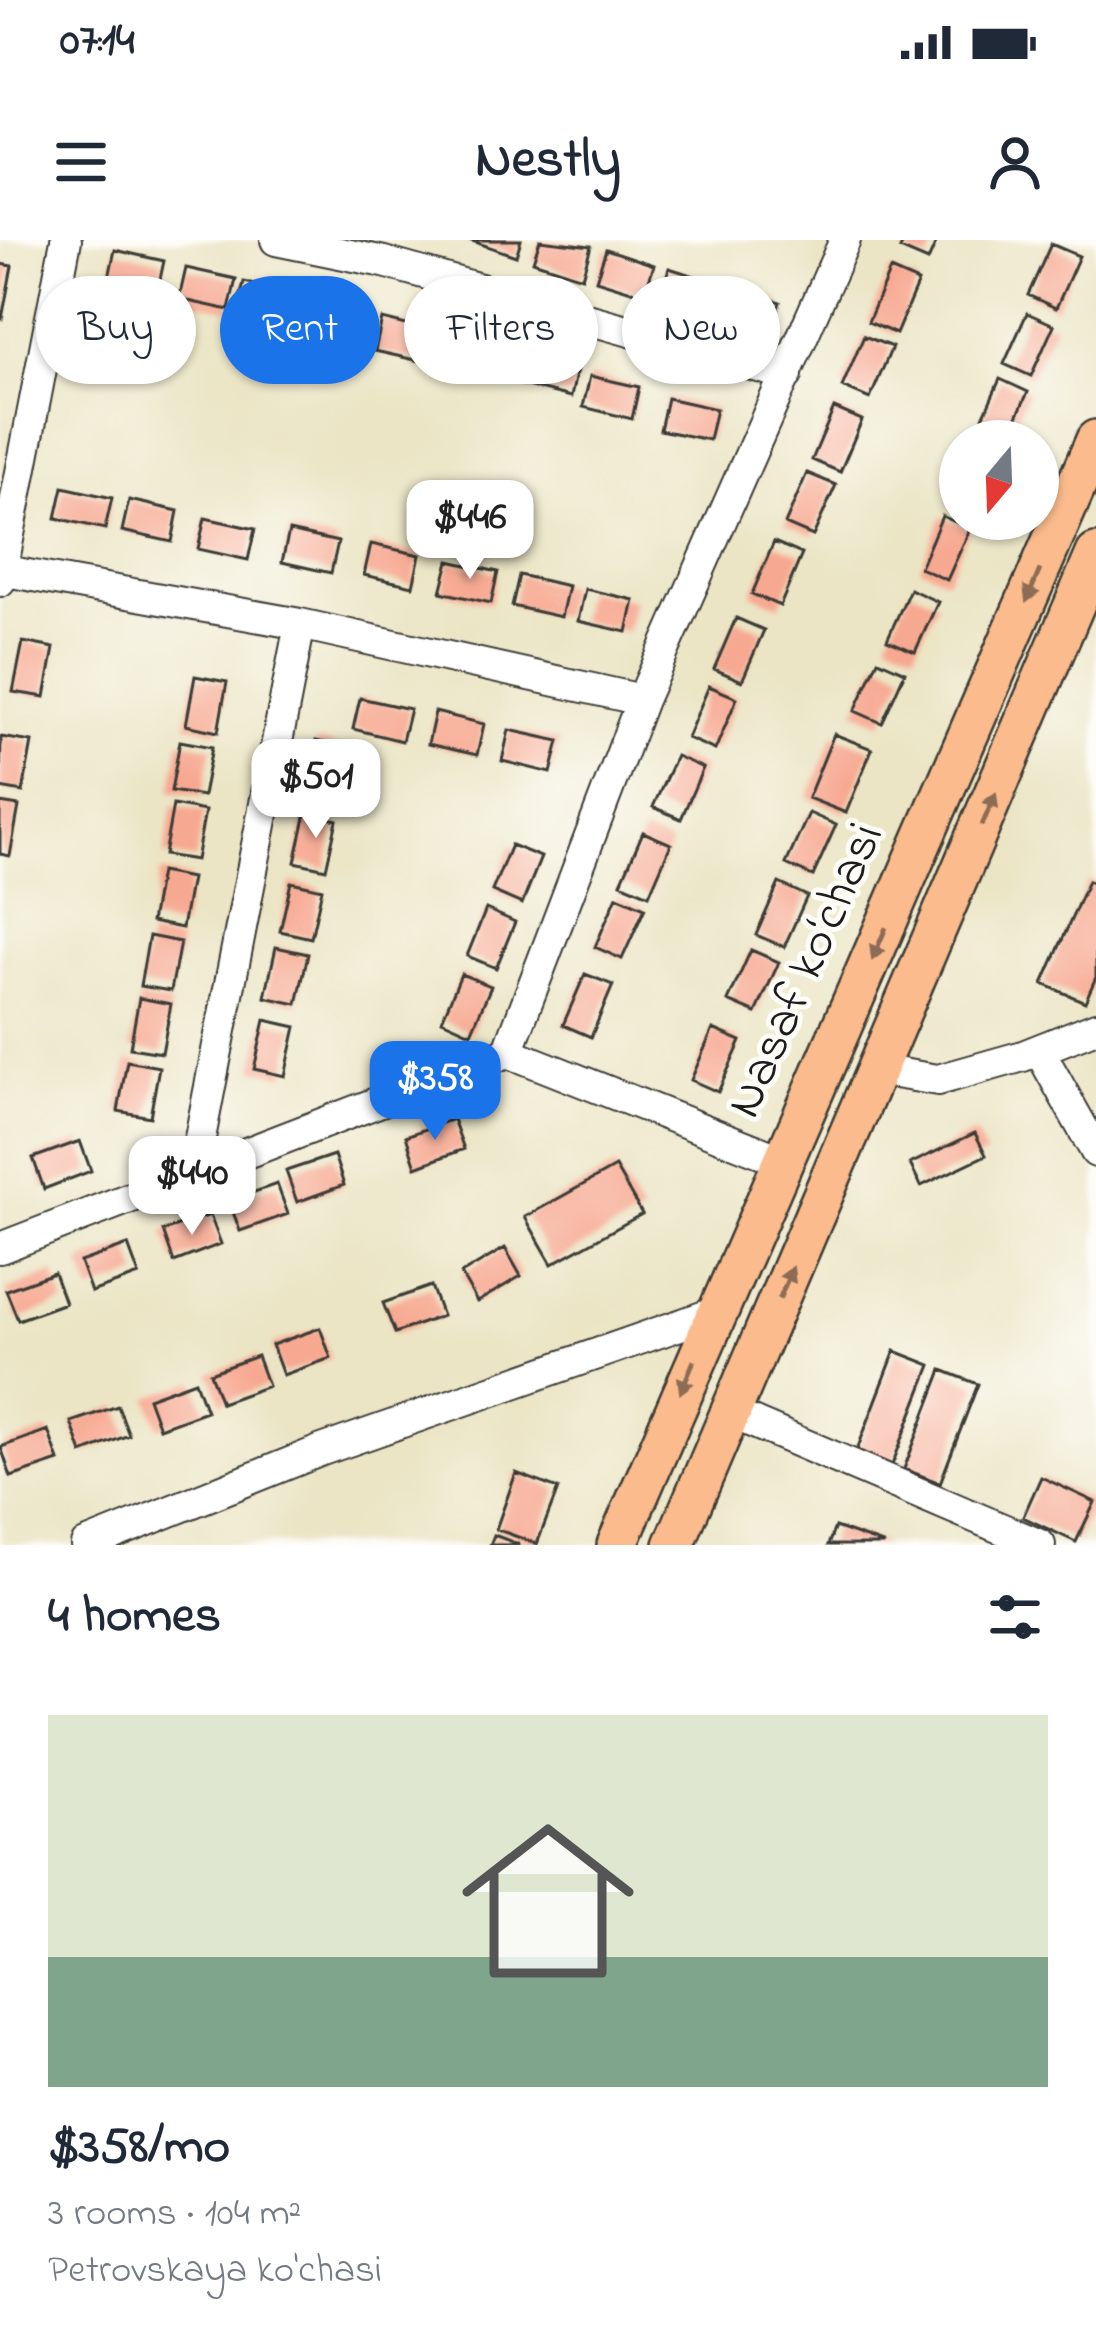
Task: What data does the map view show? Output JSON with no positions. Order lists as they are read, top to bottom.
{
  "streets": {
    "main road": ["Nasaf ko‘chasi"]
  },
  "north": "bottom",
  "page": {
    "status": "07:14",
    "header": "Nestly",
    "chip": [
      "Buy",
      "Rent",
      "Filters",
      "New"
    ],
    "price": [
      "$446",
      "$501",
      "$358",
      "$440"
    ],
    "heading": "4 homes",
    "list": [
      {
        "name": "$358/mo",
        "note": "3 rooms · 104 m² · Petrovskaya ko'chasi"
      }
    ]
  }
}
